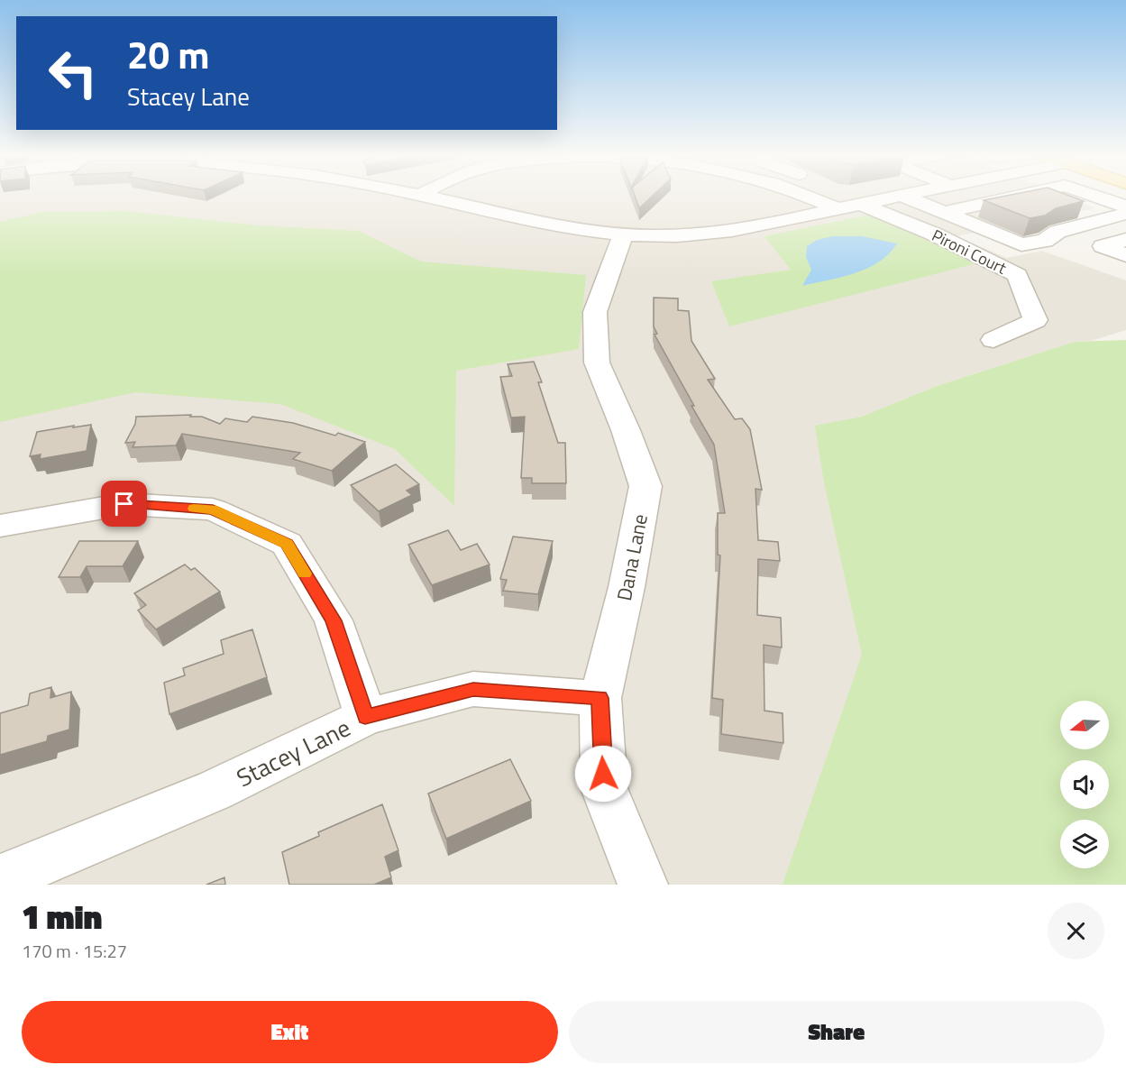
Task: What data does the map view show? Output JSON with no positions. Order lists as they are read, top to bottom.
{
  "streets": {
    "street": ["Pironi Court", "Dana Lane", "Stacey Lane"]
  },
  "crossings": [
    ["Dana Lane", "Stacey Lane"]
  ],
  "north": "left",
  "page": {
    "turn": ["20 m", "Stacey Lane"],
    "heading": ["1 min", "170 m · 15:27"],
    "buttons": ["Exit", "Share"]
  }
}
